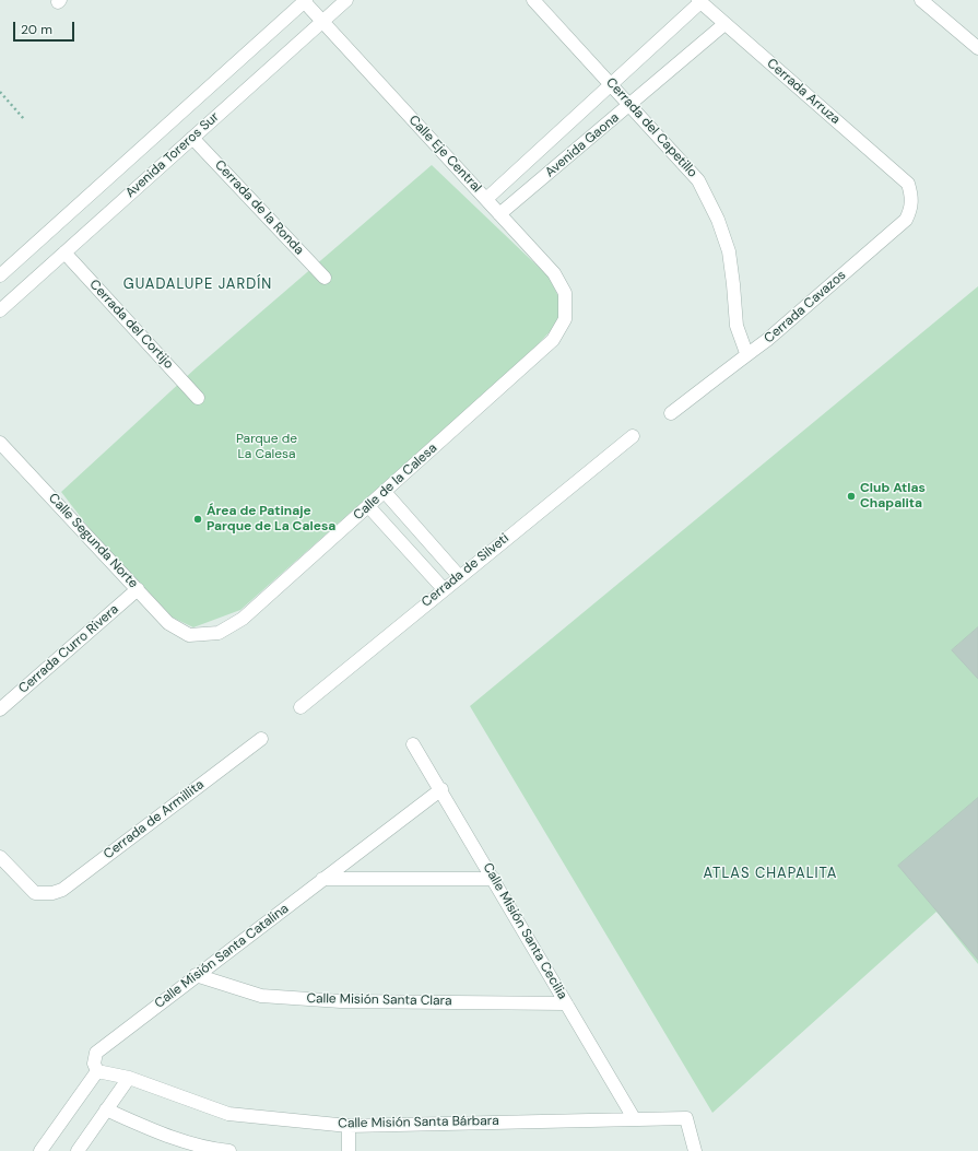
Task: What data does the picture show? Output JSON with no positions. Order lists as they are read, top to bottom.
{
  "streets": {
    "street": [
      "Cerrada Arruza",
      "Cerrada del Capetillo",
      "Avenida Gaona",
      "Calle Eje Central",
      "Avenida Toreros Sur",
      "Cerrada de la Ronda",
      "Cerrada Cavazos",
      "Cerrada del Cortijo",
      "Calle de la Calesa",
      "Calle Segunda Norte",
      "Cerrada de Silveti",
      "Cerrada Curro Rivera",
      "Cerrada de Armillita",
      "Calle Misión Santa Cecilia",
      "Calle Misión Santa Catalina",
      "Calle Misión Santa Clara",
      "Calle Misión Santa Bárbara"
    ]
  },
  "crossings": [
    ["Cerrada Arruza", "Avenida Gaona"],
    ["Cerrada Arruza", "Cerrada Cavazos"],
    ["Cerrada del Capetillo", "Avenida Gaona"],
    ["Cerrada del Capetillo", "Cerrada Cavazos"],
    ["Avenida Gaona", "Calle Eje Central"],
    ["Calle Eje Central", "Avenida Toreros Sur"],
    ["Calle Eje Central", "Calle de la Calesa"],
    ["Avenida Toreros Sur", "Cerrada de la Ronda"],
    ["Avenida Toreros Sur", "Cerrada del Cortijo"],
    ["Calle de la Calesa", "Calle Segunda Norte"],
    ["Calle Segunda Norte", "Cerrada Curro Rivera"],
    ["Calle Misión Santa Cecilia", "Calle Misión Santa Catalina"],
    ["Calle Misión Santa Cecilia", "Calle Misión Santa Clara"],
    ["Calle Misión Santa Cecilia", "Calle Misión Santa Bárbara"],
    ["Calle Misión Santa Catalina", "Calle Misión Santa Clara"],
    ["Calle Misión Santa Catalina", "Calle Misión Santa Bárbara"]
  ],
  "districts": ["GUADALUPE JARDÍN", "ATLAS CHAPALITA"],
  "parks": ["Parque de La Calesa"],
  "places": ["Club Atlas Chapalita", "Área de Patinaje Parque de La Calesa"],
  "scale_bar": "20 m"
}
